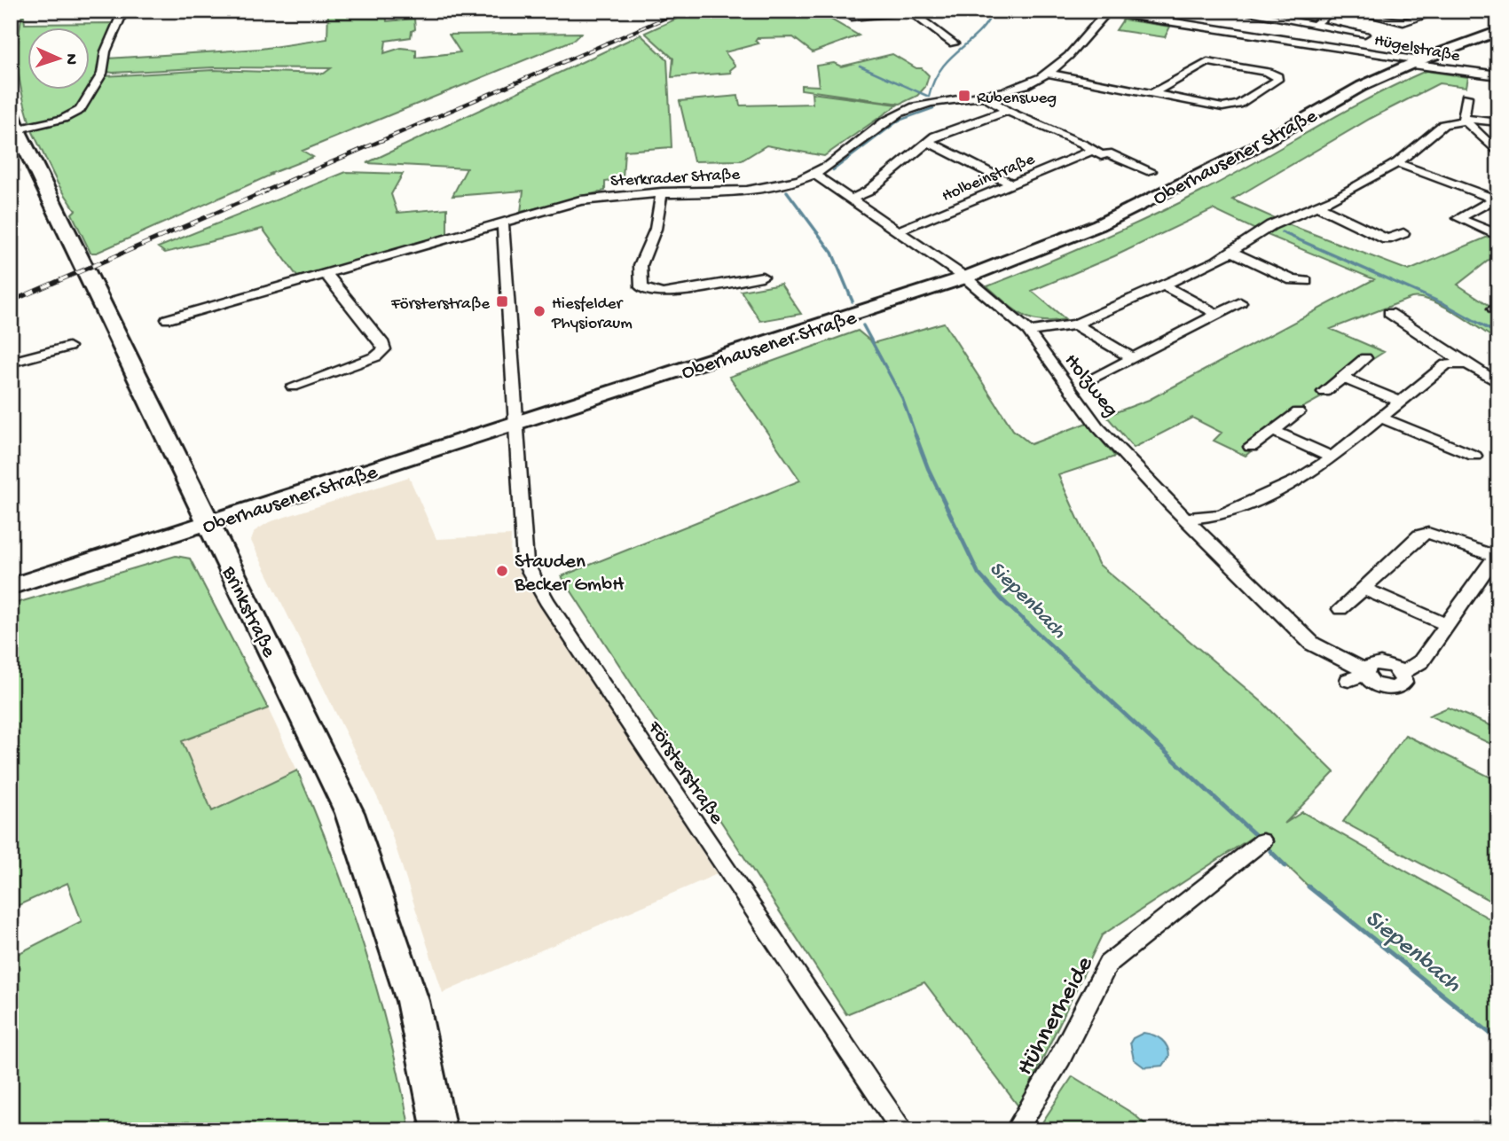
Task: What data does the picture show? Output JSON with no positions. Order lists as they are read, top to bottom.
{
  "streets": {
    "main road": ["Oberhausener Straße", "Brinkstraße"],
    "street": [
      "Hügelstraße",
      "Sterkrader Straße",
      "Holbeinstraße",
      "Holzweg",
      "Försterstraße",
      "Hühnerheide"
    ]
  },
  "crossings": [
    ["Hügelstraße", "Oberhausener Straße"],
    ["Hügelstraße", "Sterkrader Straße"],
    ["Oberhausener Straße", "Holzweg"],
    ["Oberhausener Straße", "Brinkstraße"],
    ["Oberhausener Straße", "Försterstraße"],
    ["Sterkrader Straße", "Holzweg"],
    ["Sterkrader Straße", "Försterstraße"],
    ["Holbeinstraße", "Holzweg"]
  ],
  "water": ["Siepenbach"],
  "places": {
    "transit": ["Rubensweg", "Försterstraße"],
    "other": ["Hiesfelder Physioraum", "Stauden Becker GmbH"]
  },
  "north": "right"
}
